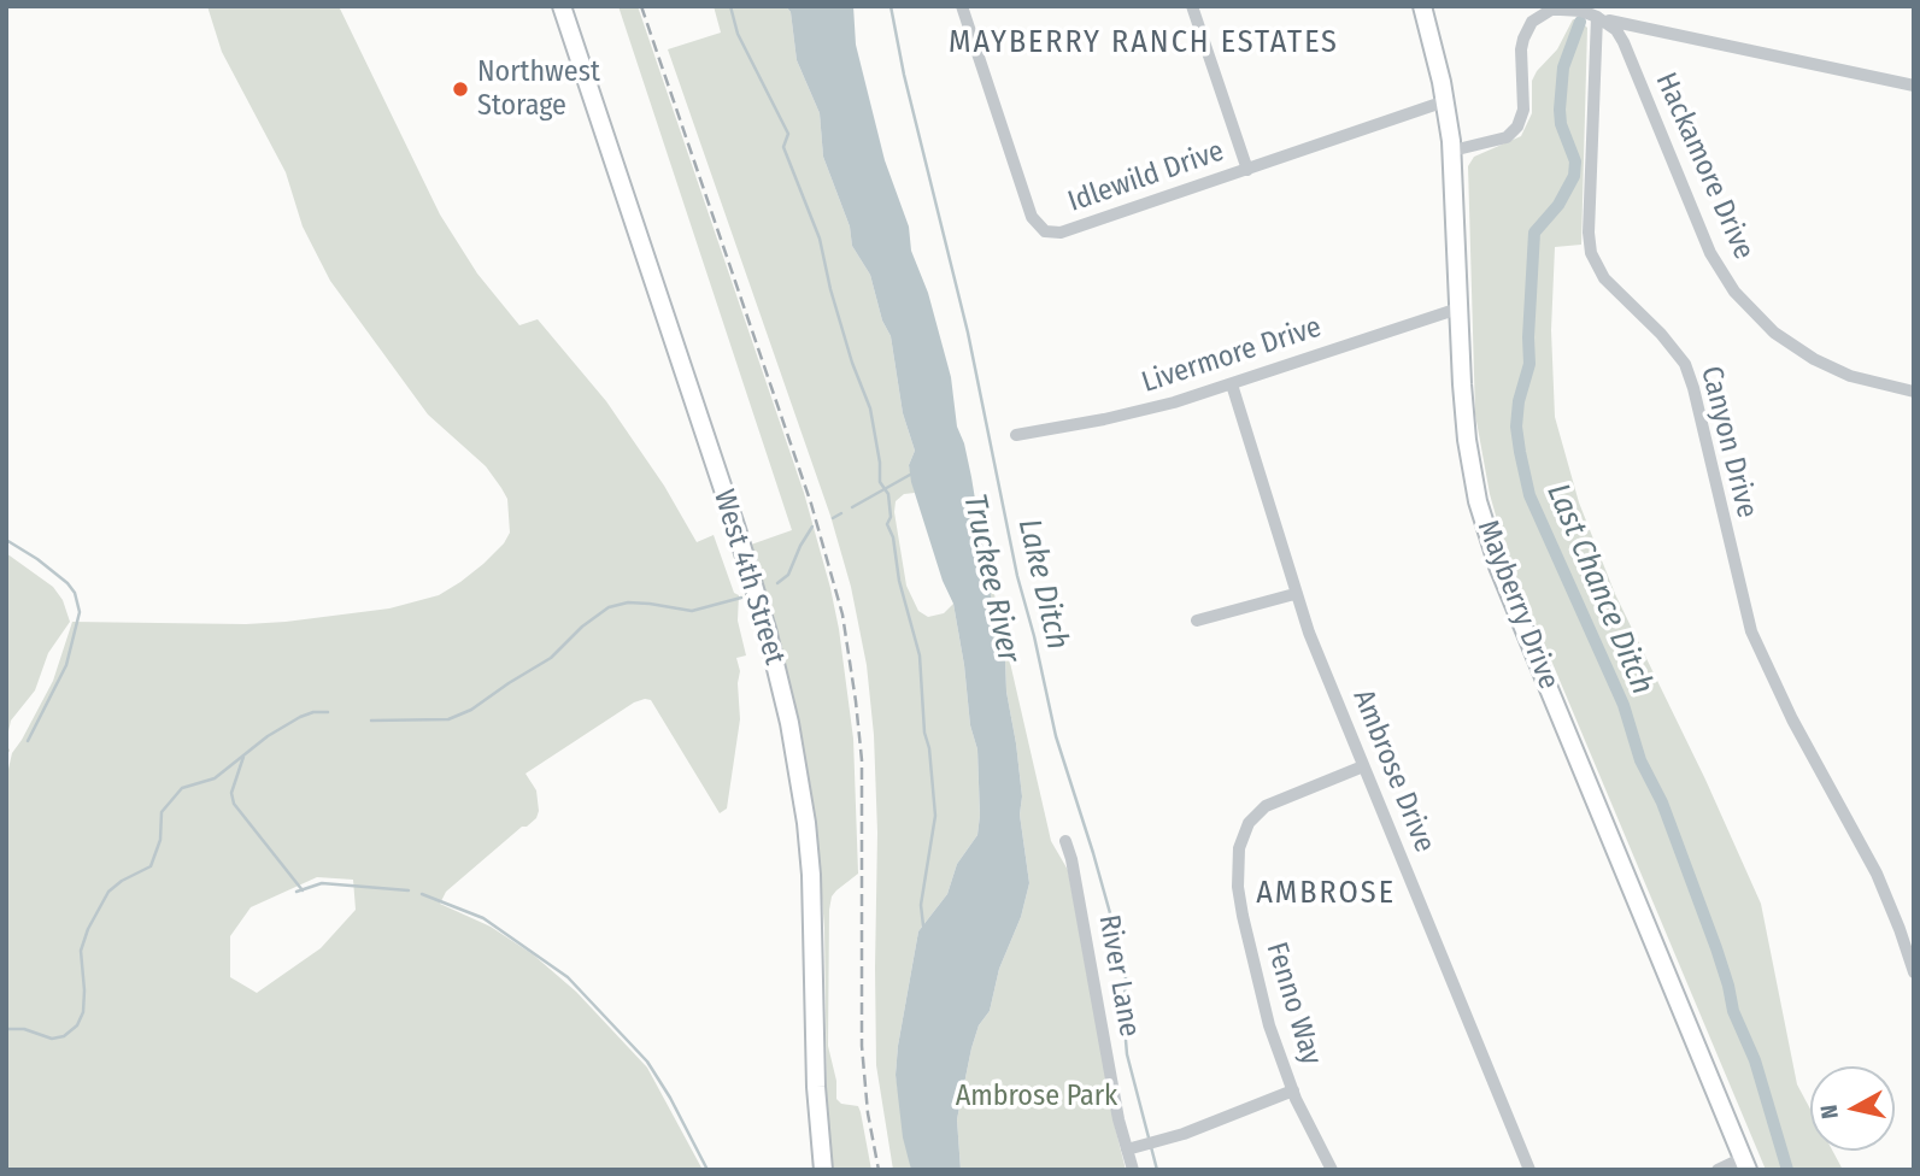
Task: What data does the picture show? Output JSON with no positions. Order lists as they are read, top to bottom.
{
  "streets": {
    "main road": ["West 4th Street", "Mayberry Drive"],
    "street": [
      "Hackamore Drive",
      "Idlewild Drive",
      "Livermore Drive",
      "Canyon Drive",
      "Ambrose Drive",
      "River Lane",
      "Fenno Way"
    ]
  },
  "crossings": [
    ["Hackamore Drive", "Canyon Drive"],
    ["Idlewild Drive", "Mayberry Drive"],
    ["Livermore Drive", "Mayberry Drive"],
    ["Livermore Drive", "Ambrose Drive"],
    ["Ambrose Drive", "Fenno Way"]
  ],
  "districts": ["MAYBERRY RANCH ESTATES", "AMBROSE"],
  "water": ["Truckee River", "Lake Ditch", "Last Chance Ditch"],
  "parks": ["Ambrose Park"],
  "places": ["Northwest Storage"],
  "north": "left"
}
